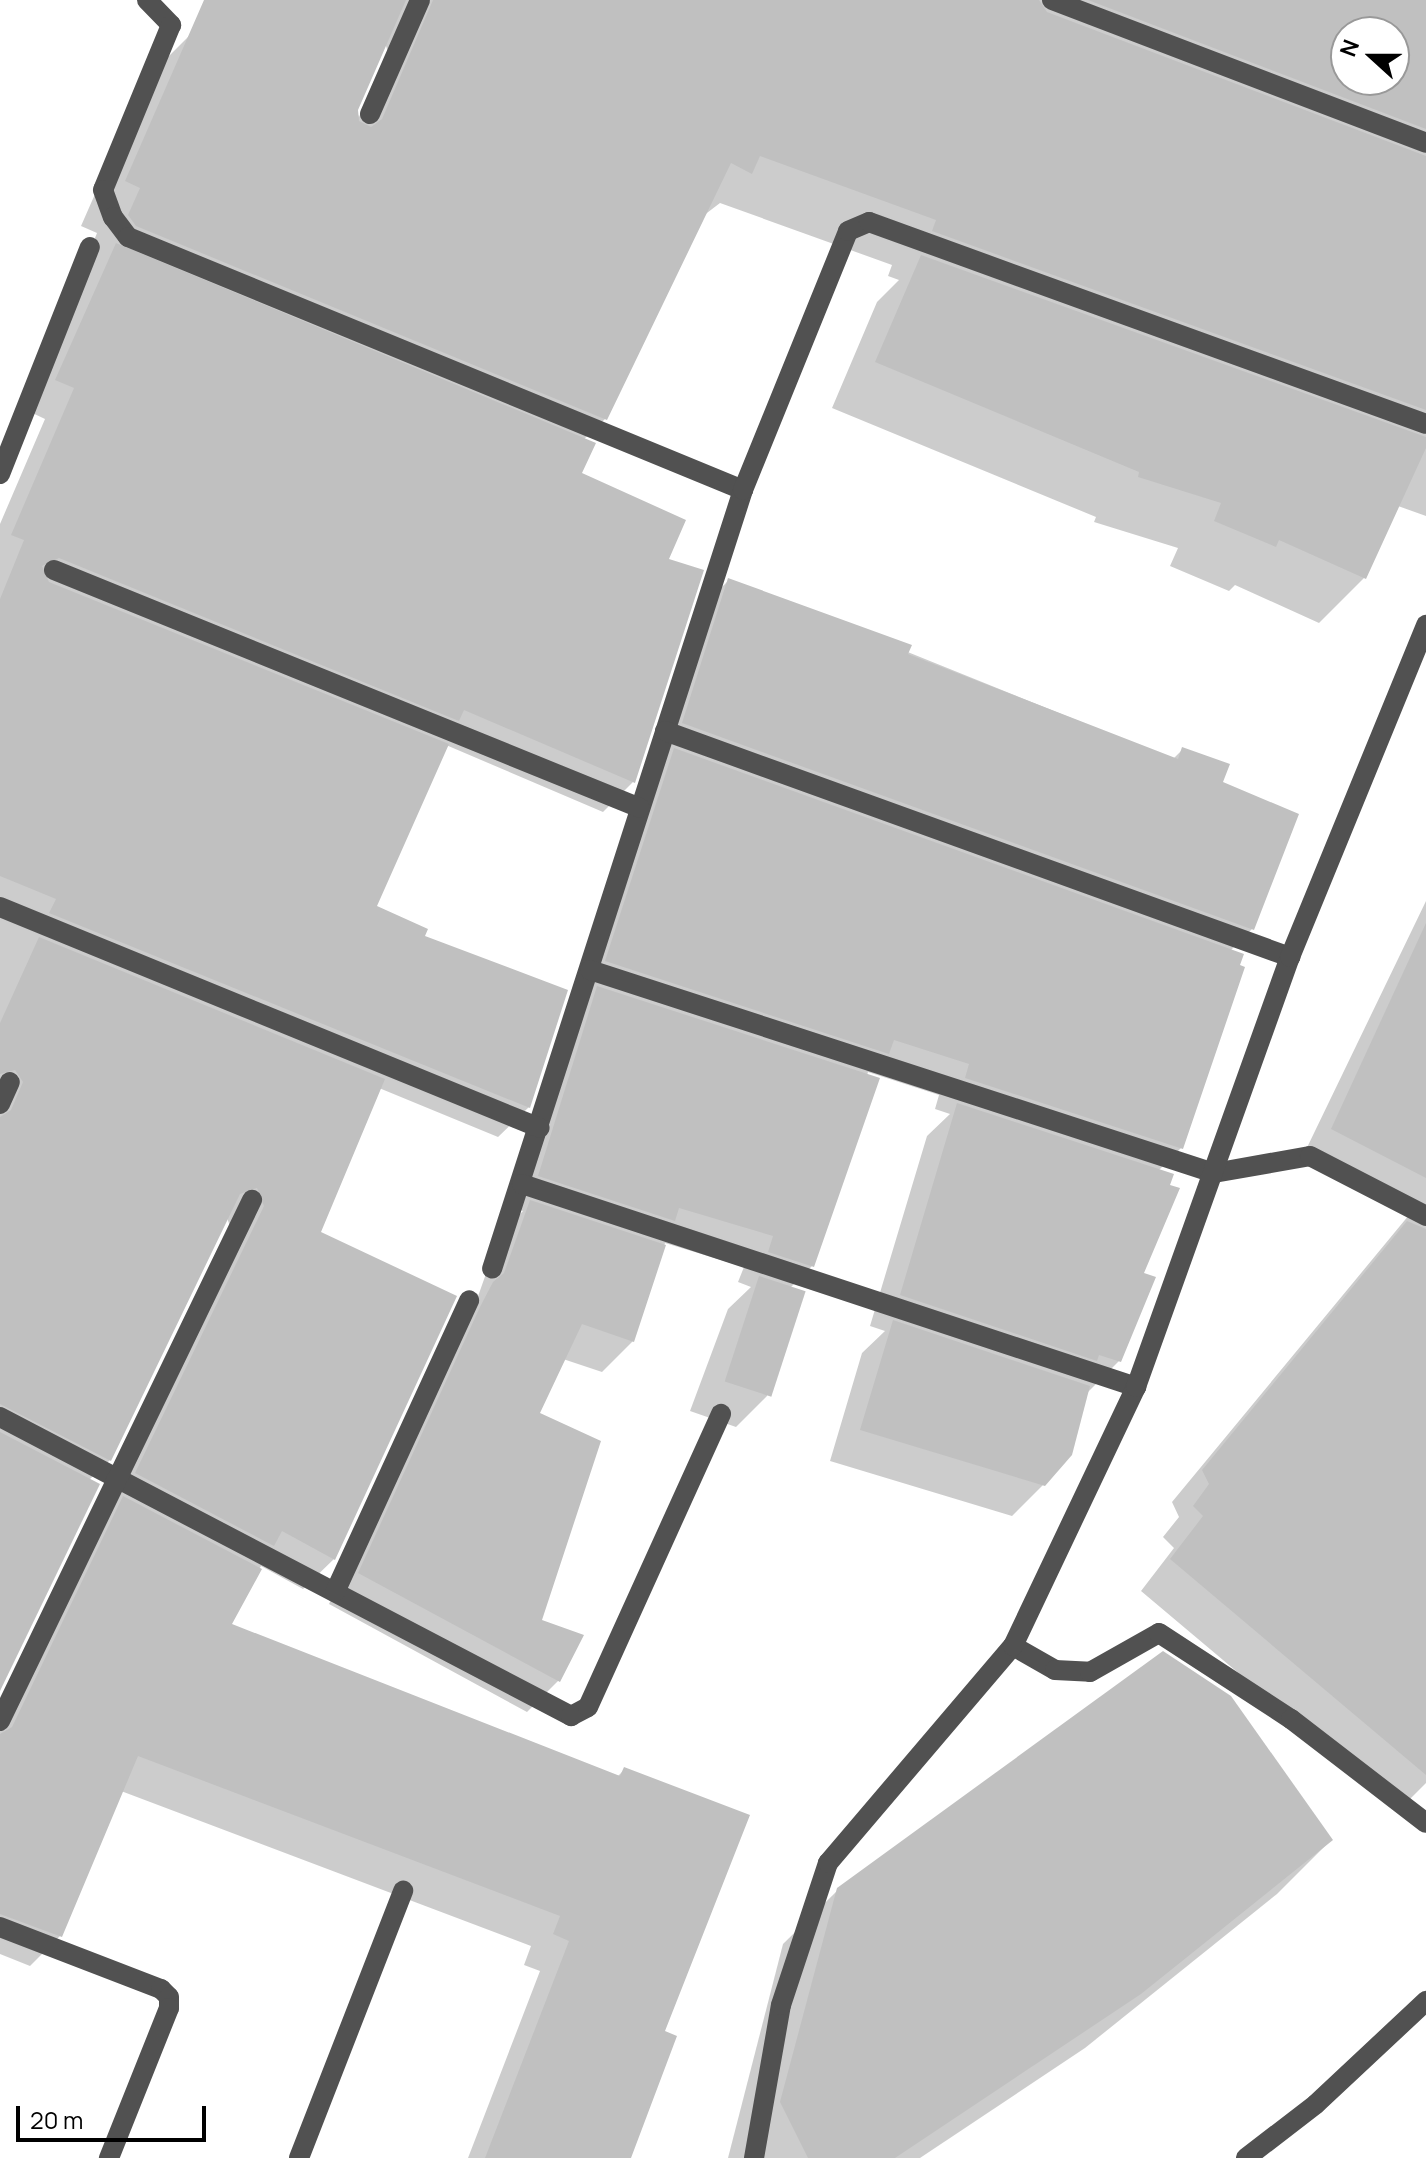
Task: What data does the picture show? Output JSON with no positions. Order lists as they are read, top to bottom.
{
  "scale_bar": "20 m",
  "north": "left"
}
